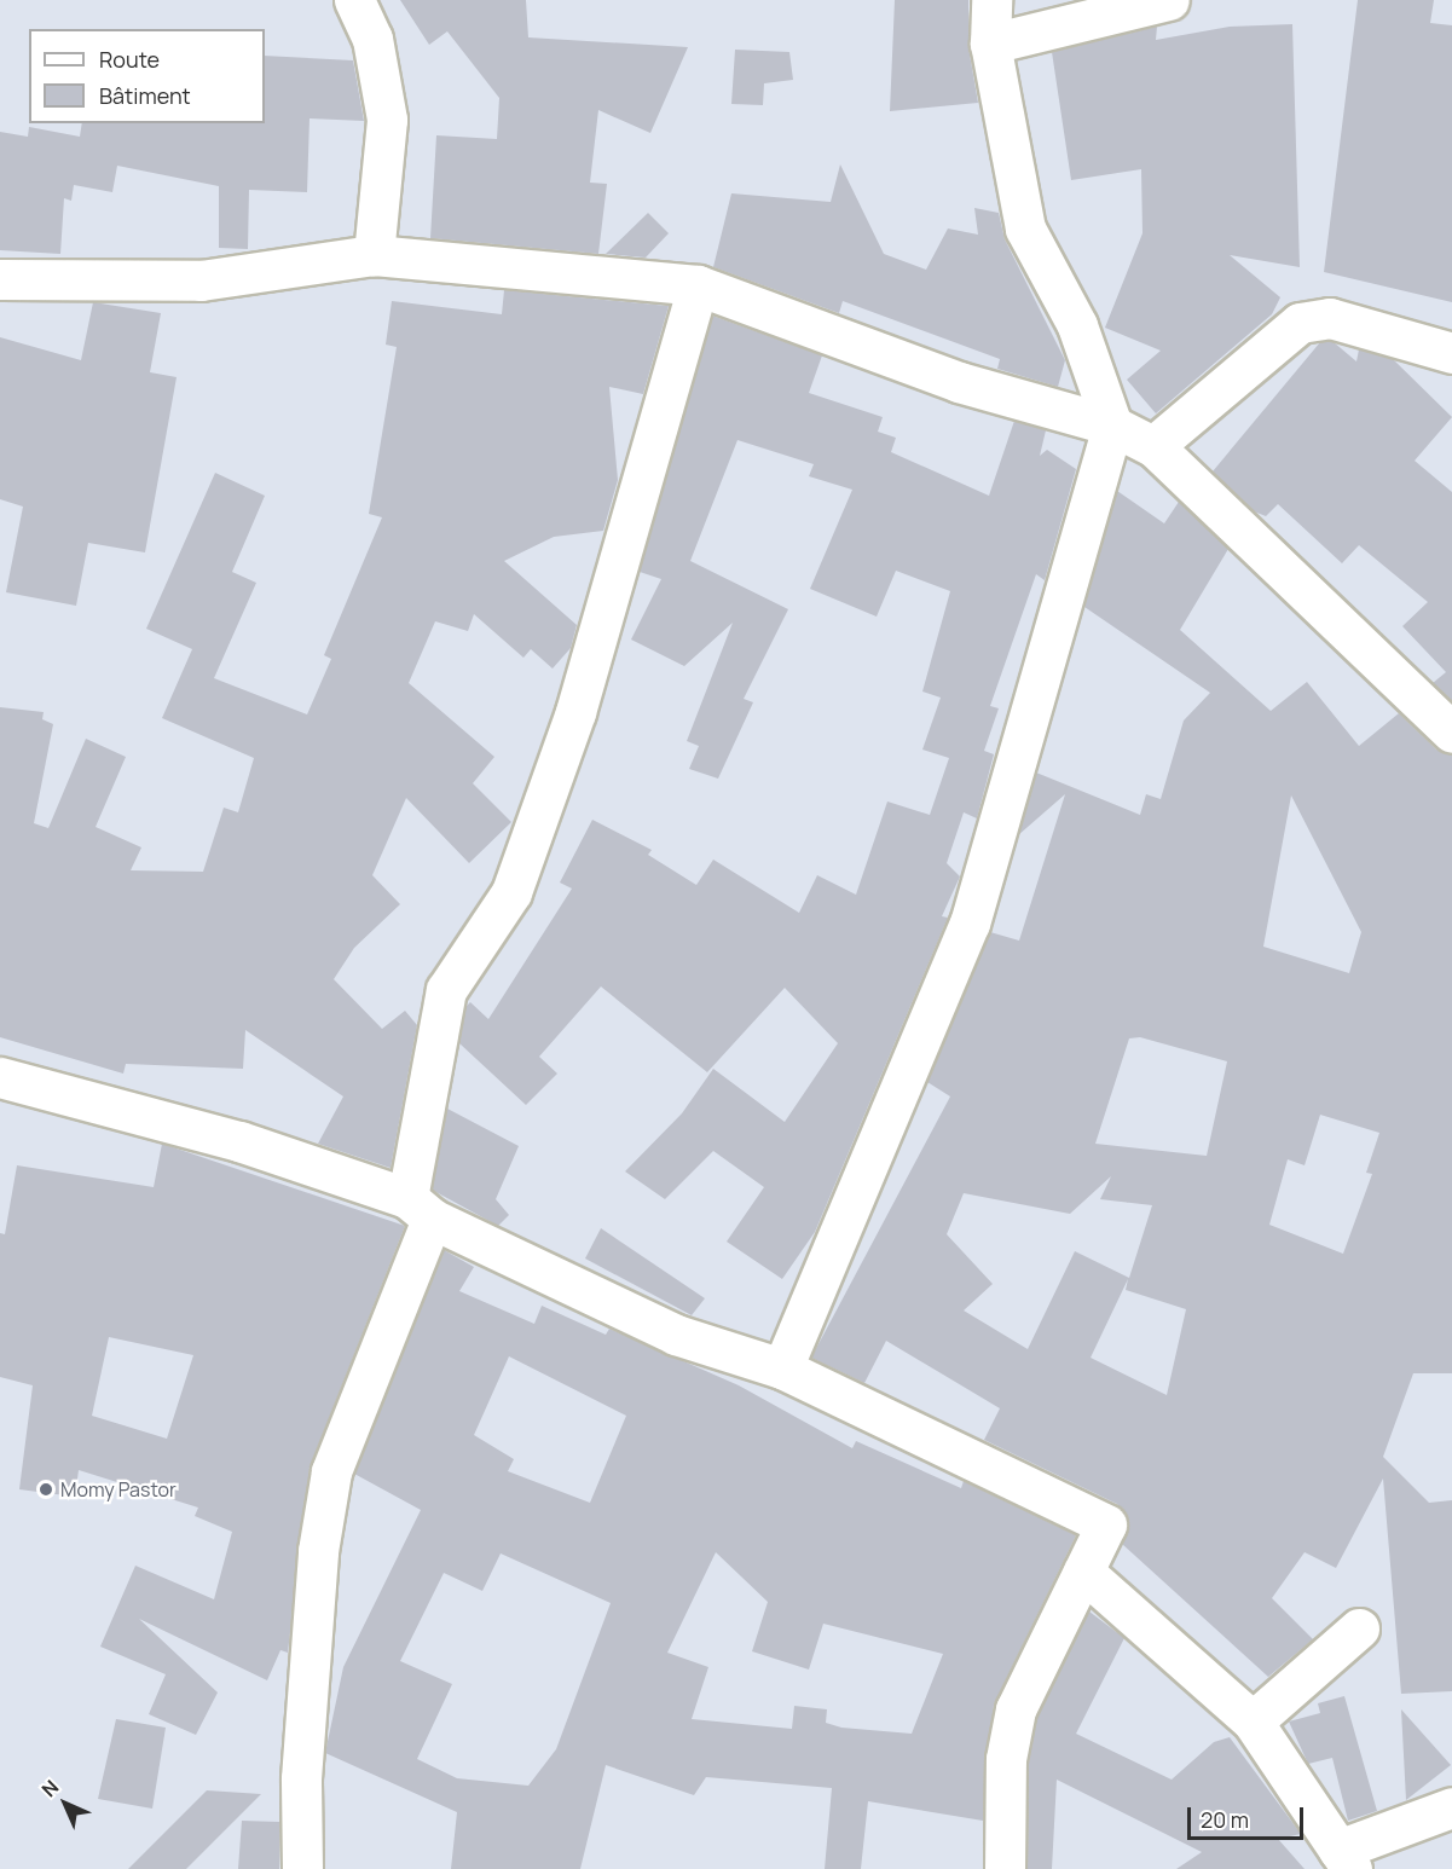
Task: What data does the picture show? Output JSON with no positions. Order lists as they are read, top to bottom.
{
  "places": ["Momy Pastor"],
  "legend": ["Route", "Bâtiment"],
  "scale_bar": "20 m",
  "north": "top left"
}
